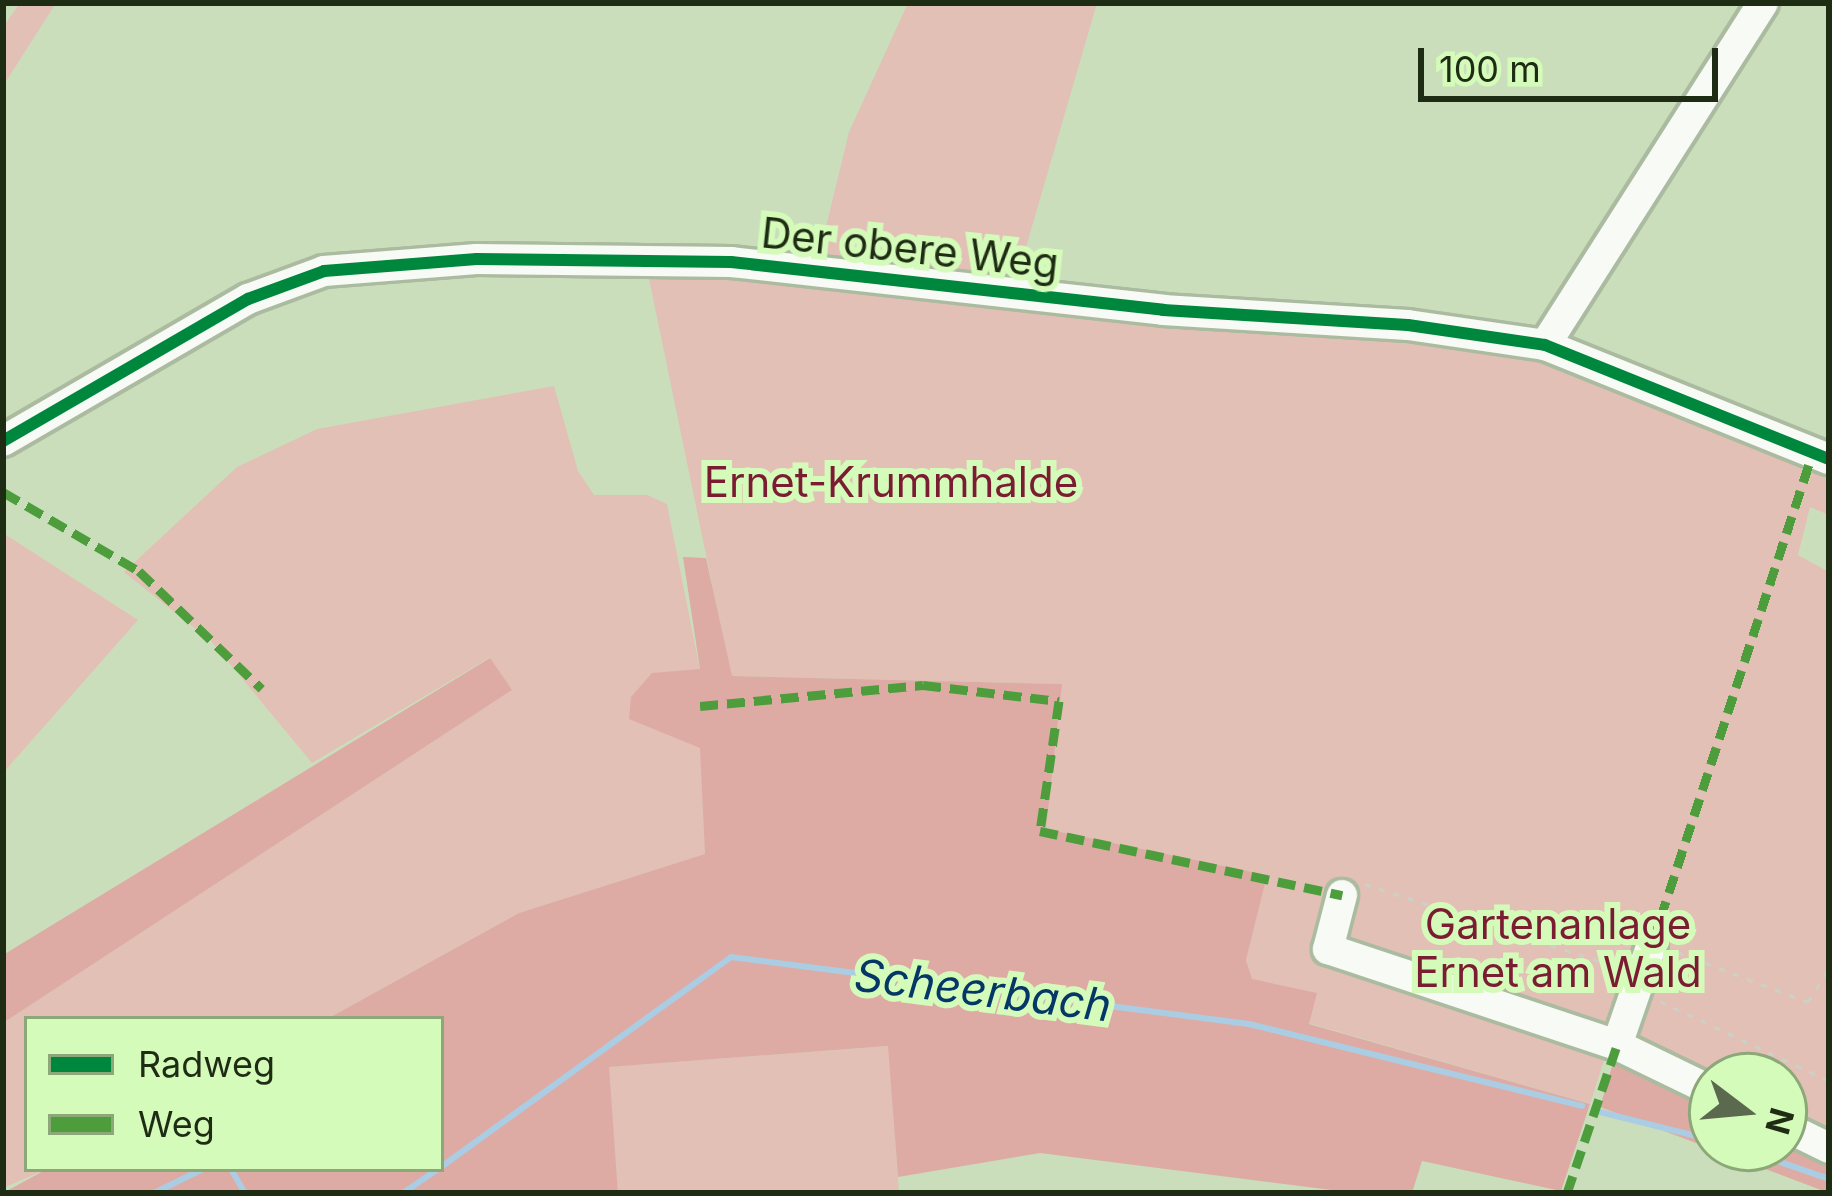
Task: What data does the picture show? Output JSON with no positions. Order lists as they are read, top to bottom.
{
  "streets": {
    "lane": ["Der obere Weg"]
  },
  "water": ["Scheerbach"],
  "parks": ["Ernet-Krummhalde", "Gartenanlage Ernet am Wald"],
  "legend": ["Radweg", "Weg"],
  "scale_bar": "100 m",
  "north": "right"
}
